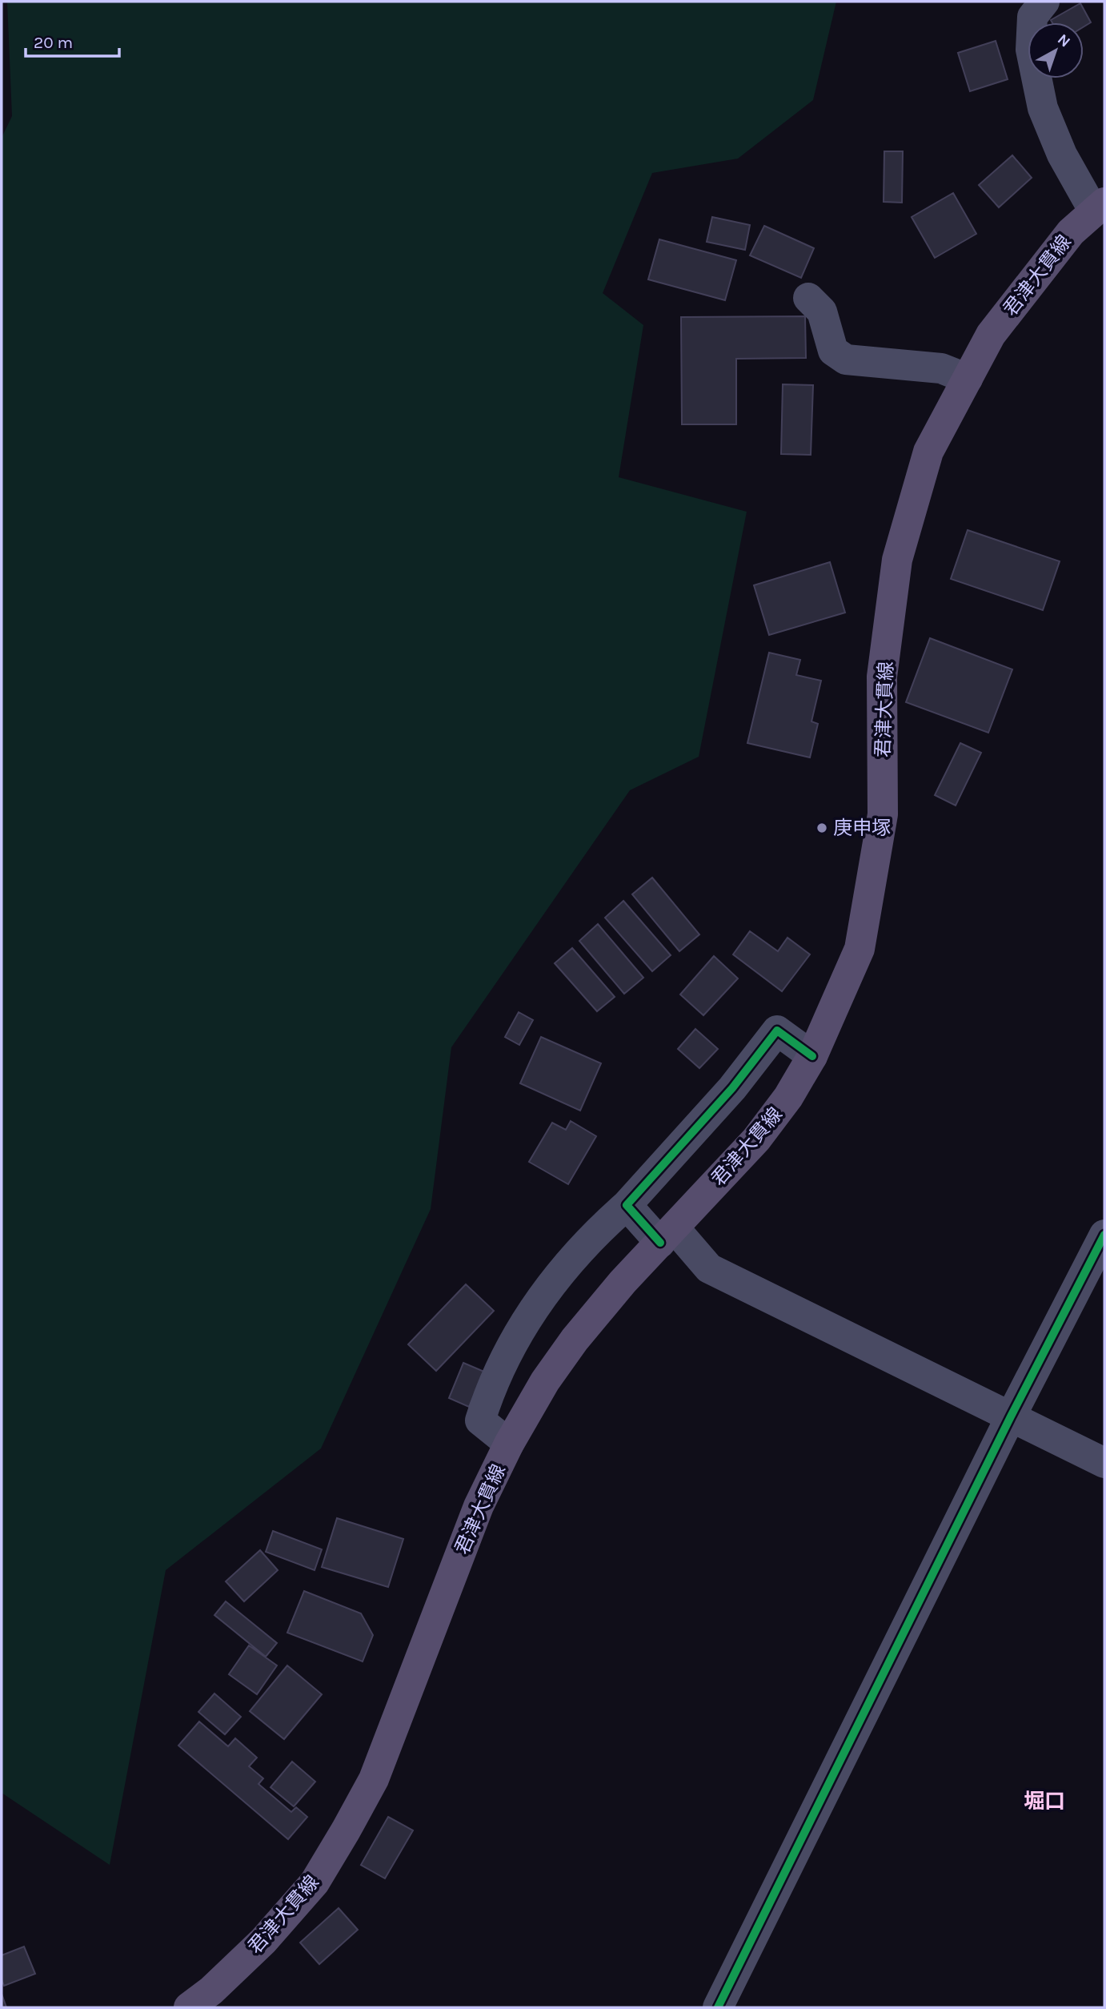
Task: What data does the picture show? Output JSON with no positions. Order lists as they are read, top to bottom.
{
  "streets": {
    "main road": ["君津大貫線"]
  },
  "districts": ["堀口"],
  "places": ["庚申塚"],
  "scale_bar": "20 m",
  "north": "top right"
}
